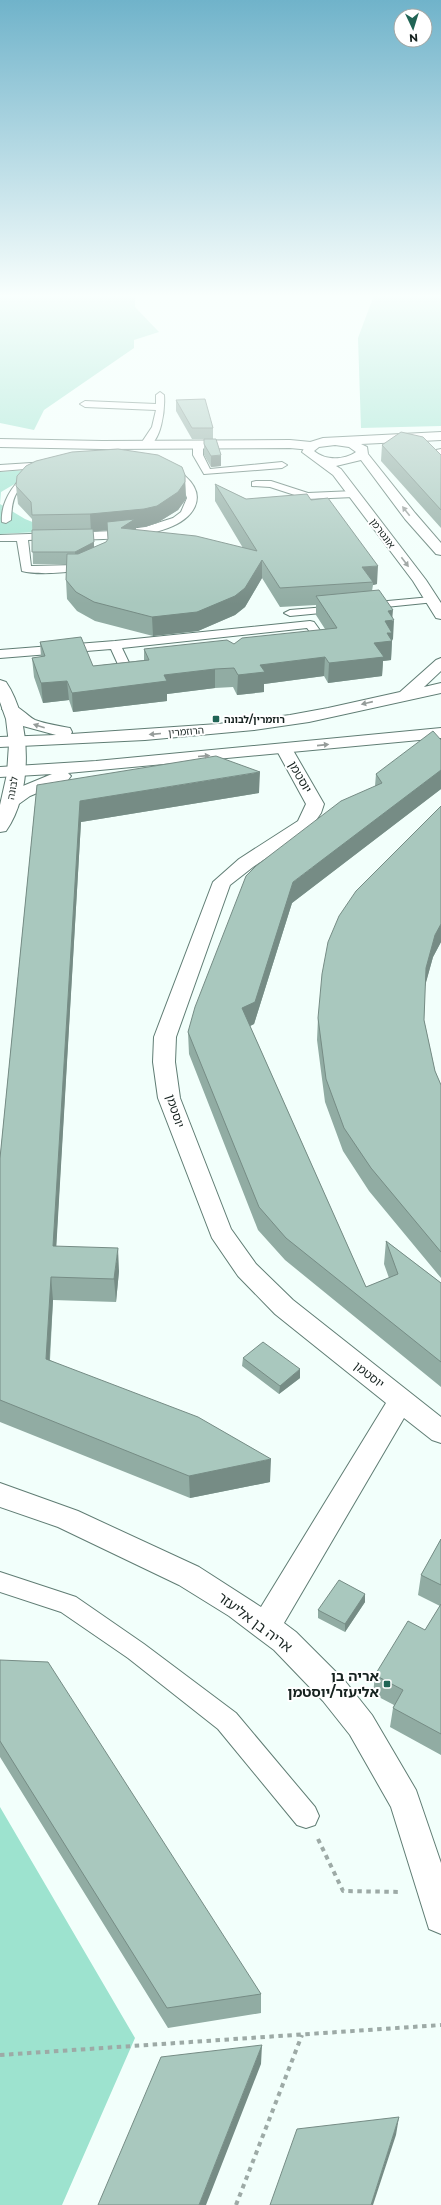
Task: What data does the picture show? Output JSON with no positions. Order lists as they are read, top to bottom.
{
  "streets": {
    "street": [
      "אונטרמן",
      "הרוזמרין",
      "יוסטמן",
      "לבונה",
      "אריה בן אליעזר"
    ]
  },
  "crossings": [
    ["הרוזמרין", "לבונה"]
  ],
  "places": {
    "transit": ["רוזמרין/לבונה", "אריה בן אליעזר/יוסטמן"]
  },
  "north": "bottom"
}
